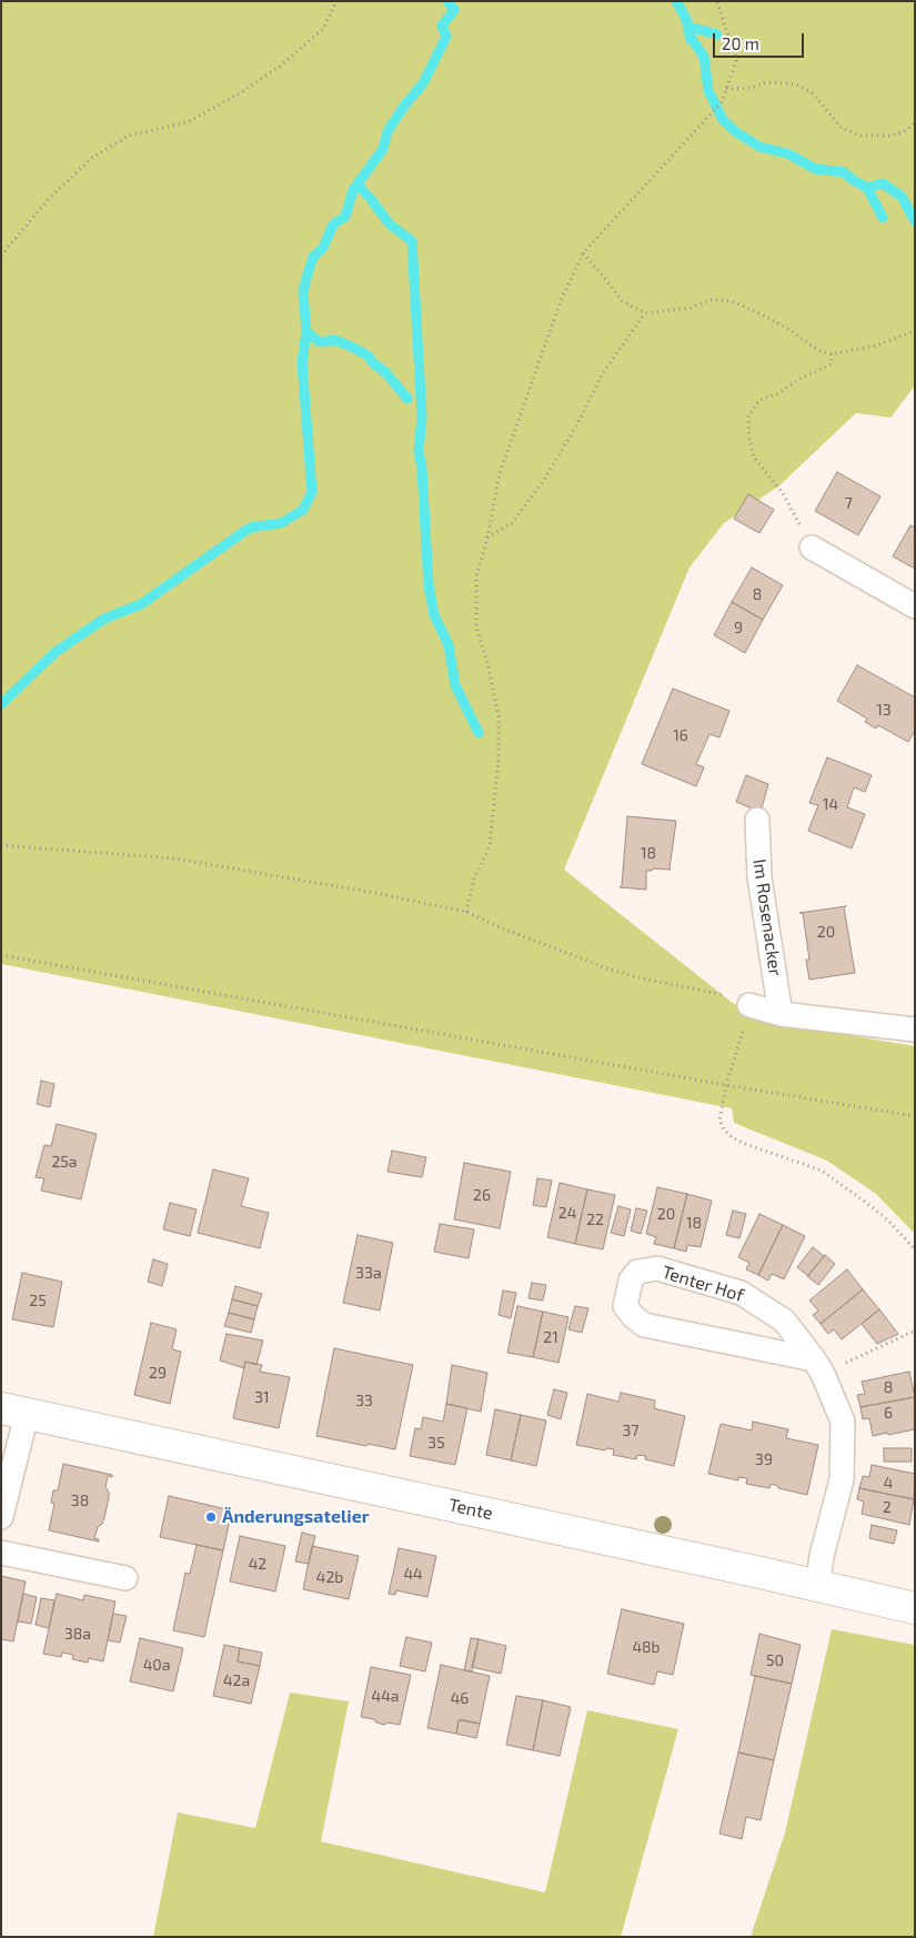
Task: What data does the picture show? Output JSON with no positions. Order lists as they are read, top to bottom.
{
  "streets": {
    "main road": ["Tente"],
    "street": ["Im Rosenacker", "Tenter Hof"]
  },
  "crossings": [
    ["Tenter Hof", "Tente"]
  ],
  "places": ["Änderungsatelier"],
  "house_numbers": [
    "7",
    "8",
    "9",
    "13",
    "16",
    "14",
    "18",
    "20",
    "25a",
    "26",
    "24",
    "20",
    "22",
    "18",
    "33a",
    "25",
    "21",
    "29",
    "8",
    "31",
    "33",
    "6",
    "37",
    "35",
    "39",
    "4",
    "38",
    "2",
    "42",
    "44",
    "42b",
    "38a",
    "48b",
    "50",
    "40a",
    "42a",
    "44a",
    "46"
  ],
  "scale_bar": "20 m"
}
